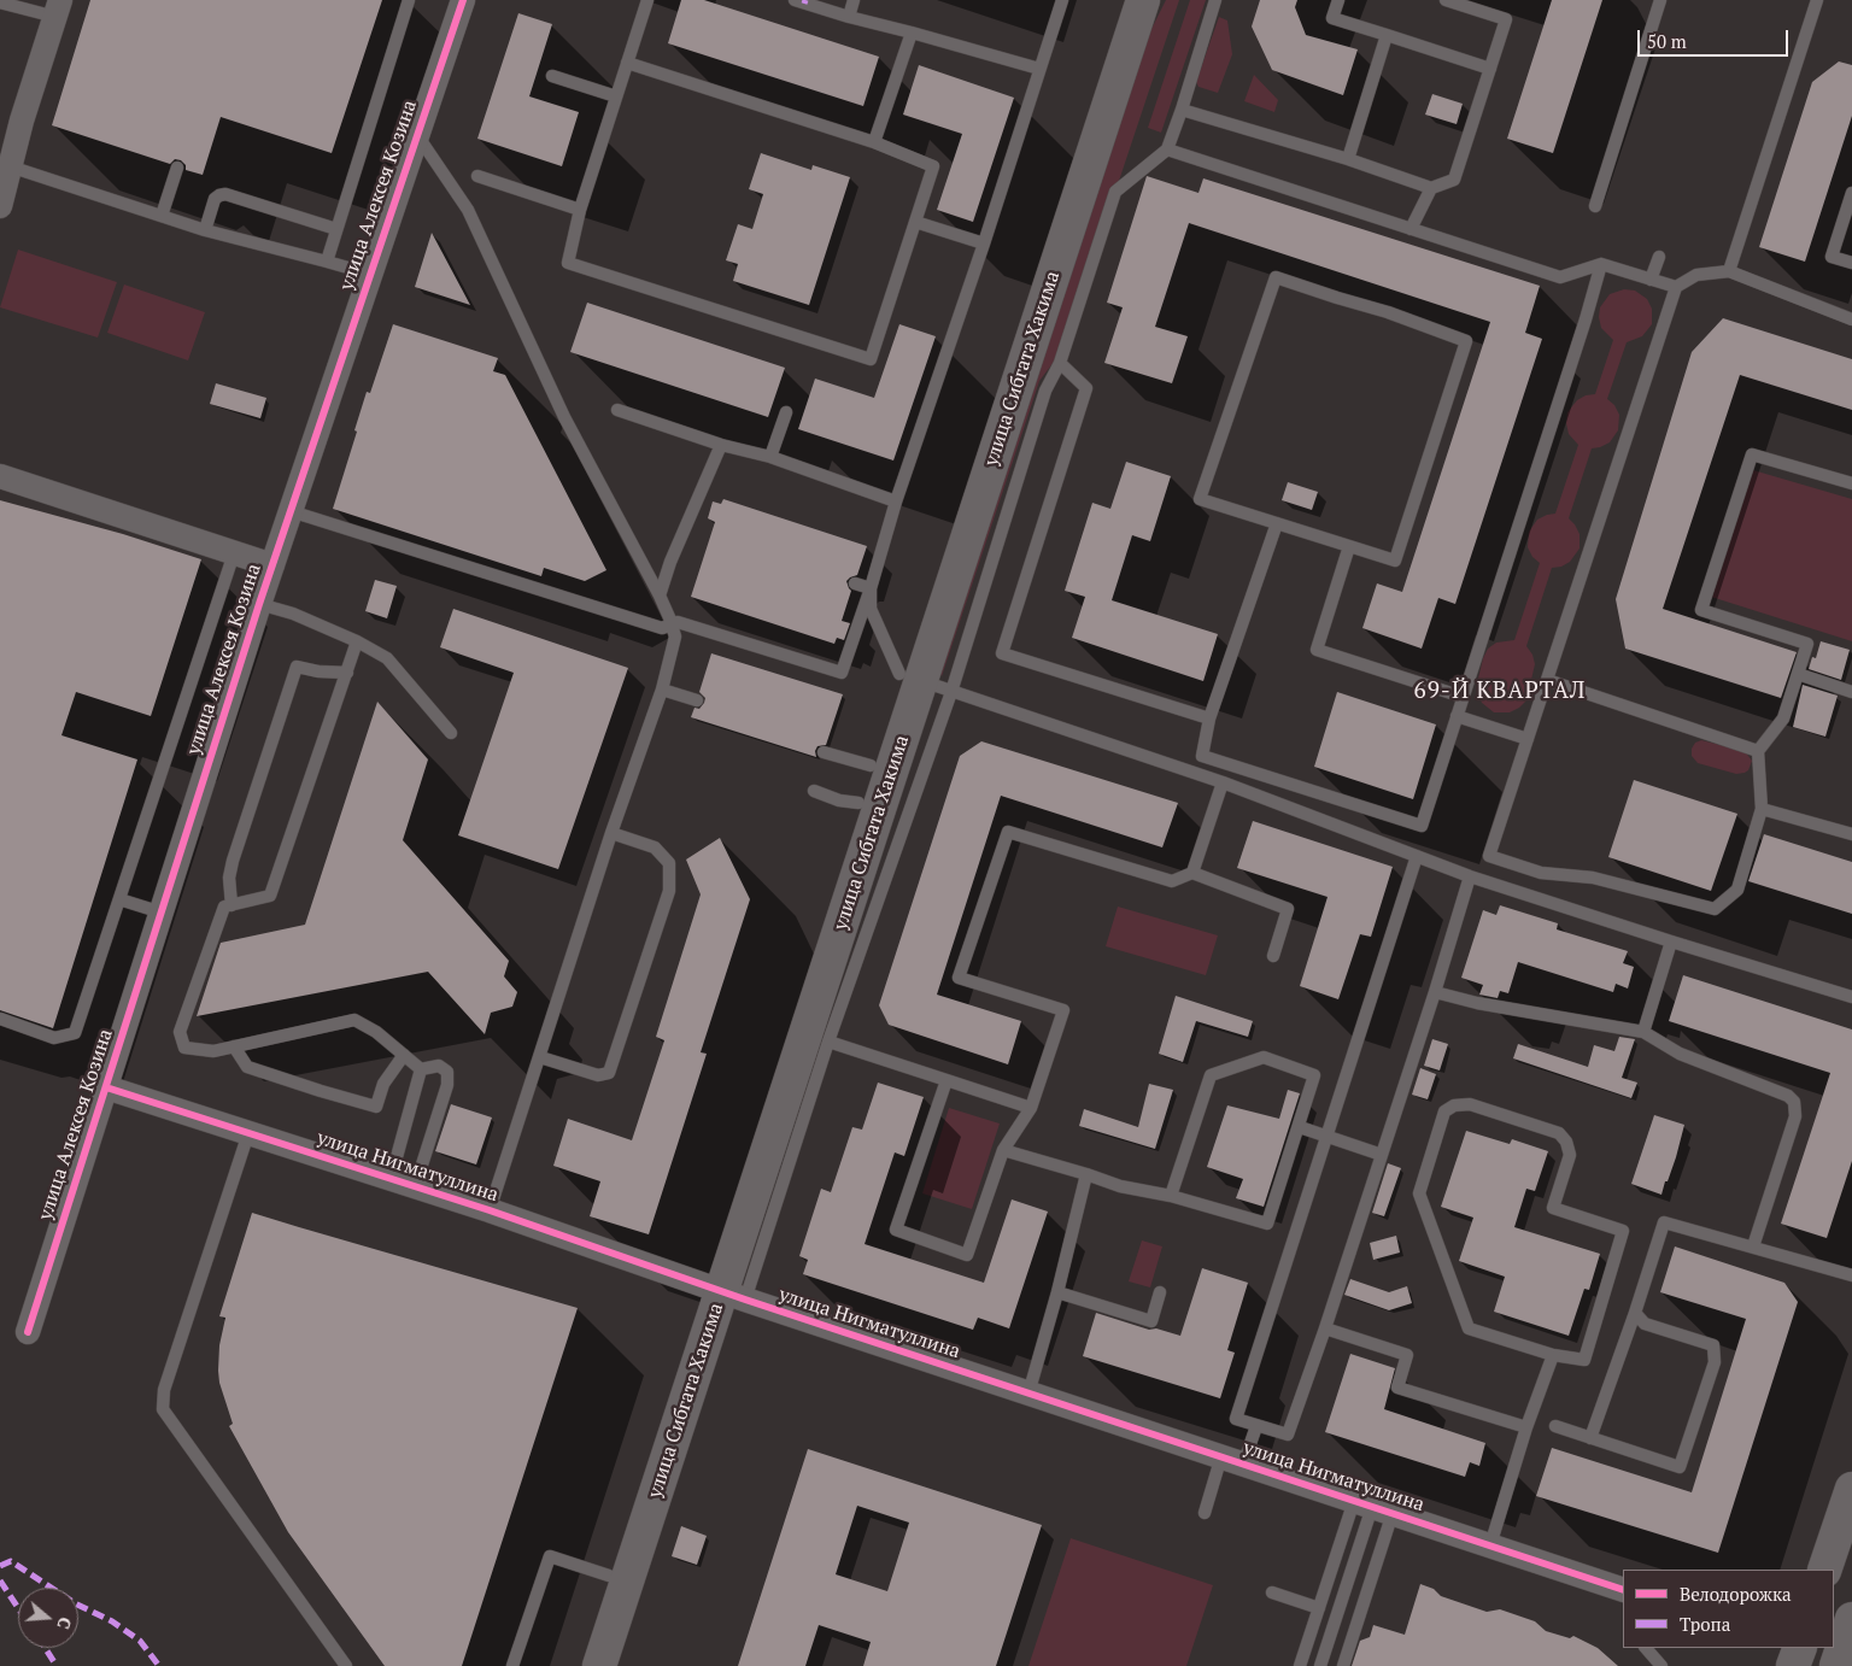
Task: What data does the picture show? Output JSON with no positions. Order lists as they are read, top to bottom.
{
  "streets": {
    "main road": ["улица Сибгата Хакима"],
    "street": ["улица Алексея Козина", "улица Нигматуллина"]
  },
  "crossings": [
    ["улица Алексея Козина", "улица Нигматуллина"],
    ["улица Сибгата Хакима", "улица Нигматуллина"]
  ],
  "districts": ["69-Й КВАРТАЛ"],
  "legend": ["Велодорожка", "Тропа"],
  "scale_bar": "50 m",
  "north": "right"
}
